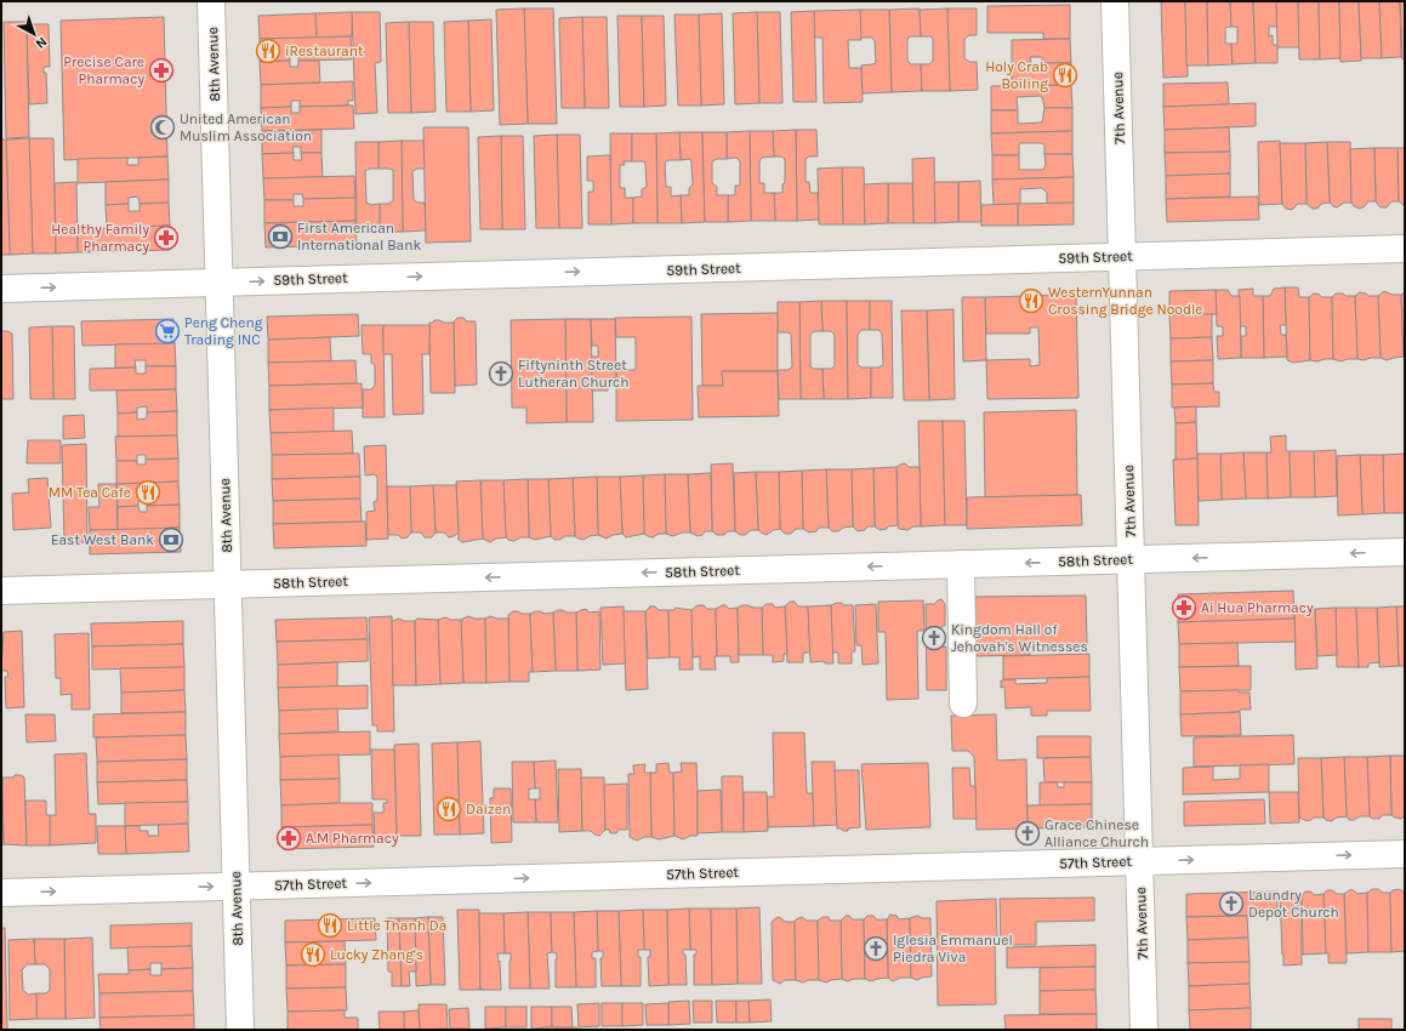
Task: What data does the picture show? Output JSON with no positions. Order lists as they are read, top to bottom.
{
  "streets": {
    "street": [
      "8th Avenue",
      "7th Avenue",
      "59th Street",
      "58th Street",
      "57th Street"
    ]
  },
  "crossings": [
    ["8th Avenue", "59th Street"],
    ["8th Avenue", "58th Street"],
    ["8th Avenue", "57th Street"],
    ["7th Avenue", "59th Street"],
    ["7th Avenue", "58th Street"],
    ["7th Avenue", "57th Street"]
  ],
  "one_way": ["59th Street", "58th Street", "57th Street"],
  "places": {
    "restaurant": [
      "iRestaurant",
      "Holy Crab Boiling",
      "WesternYunnan Crossing Bridge Noodle",
      "MM Tea Cafe",
      "Daizen",
      "Little Thanh Da",
      "Lucky Zhang's"
    ],
    "pharmacy": [
      "Precise Care Pharmacy",
      "Healthy Family Pharmacy",
      "Ai Hua Pharmacy",
      "A.M Pharmacy"
    ],
    "mosque": ["United American Muslim Association"],
    "bank": ["First American International Bank", "East West Bank"],
    "supermarket": ["Peng Cheng Trading INC"],
    "church": [
      "Fiftyninth Street Lutheran Church",
      "Kingdom Hall of Jehovah's Witnesses",
      "Grace Chinese Alliance Church",
      "Laundry Depot Church",
      "Iglesia Emmanuel Piedra Viva"
    ]
  },
  "north": "bottom right"
}
